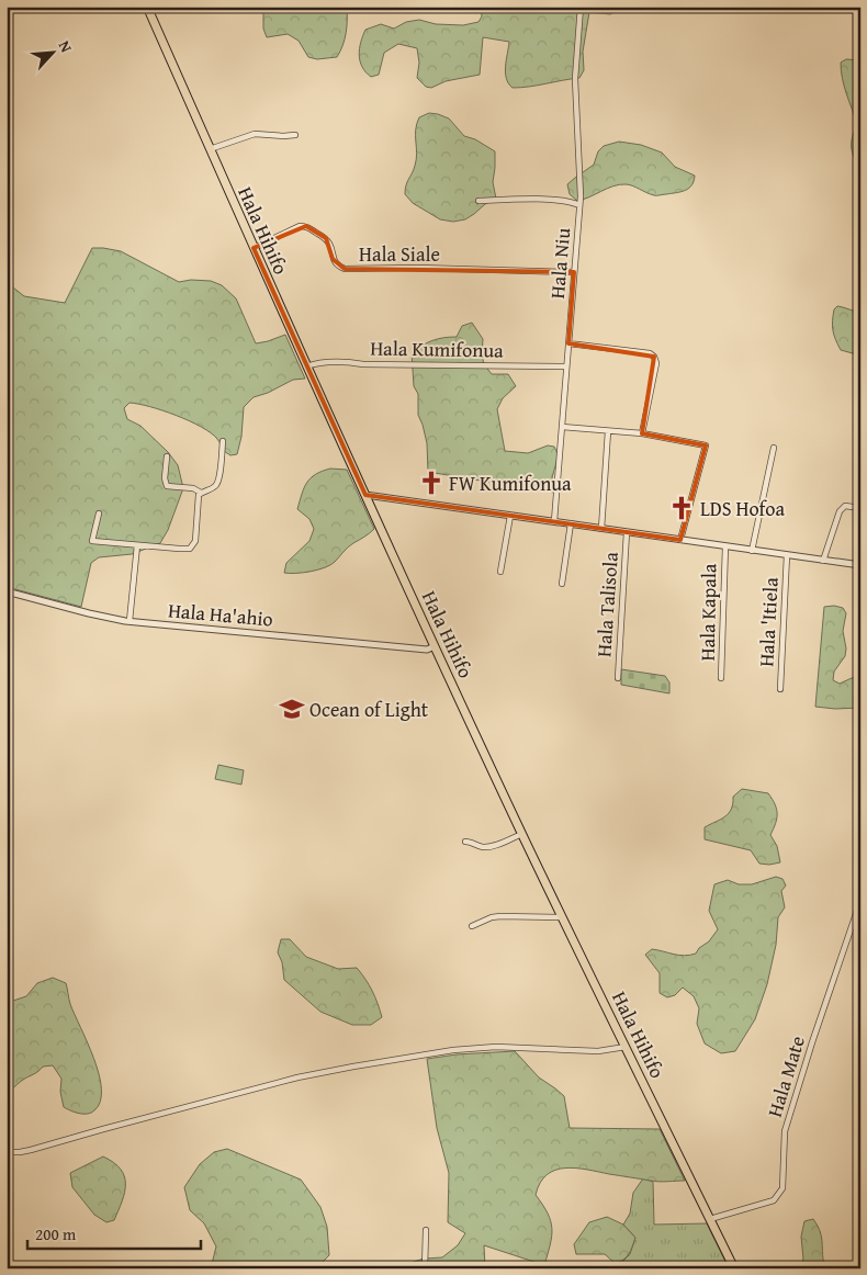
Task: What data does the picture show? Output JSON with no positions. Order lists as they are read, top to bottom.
{
  "streets": {
    "main road": ["Hala Hihifo"],
    "street": [
      "Hala Siale",
      "Hala Niu",
      "Hala Kumifonua",
      "Hala Talisola",
      "Hala Kapala",
      "Hala Ha'ahio",
      "Hala 'Itiela",
      "Hala Mate"
    ]
  },
  "crossings": [
    ["Hala Hihifo", "Hala Siale"],
    ["Hala Hihifo", "Hala Kumifonua"],
    ["Hala Hihifo", "Hala Ha'ahio"],
    ["Hala Hihifo", "Hala Mate"],
    ["Hala Siale", "Hala Niu"],
    ["Hala Niu", "Hala Kumifonua"]
  ],
  "places": {
    "church": ["FW Kumifonua", "LDS Hofoa"],
    "school or university": ["Ocean of Light"]
  },
  "scale_bar": "200 m",
  "north": "top right"
}
